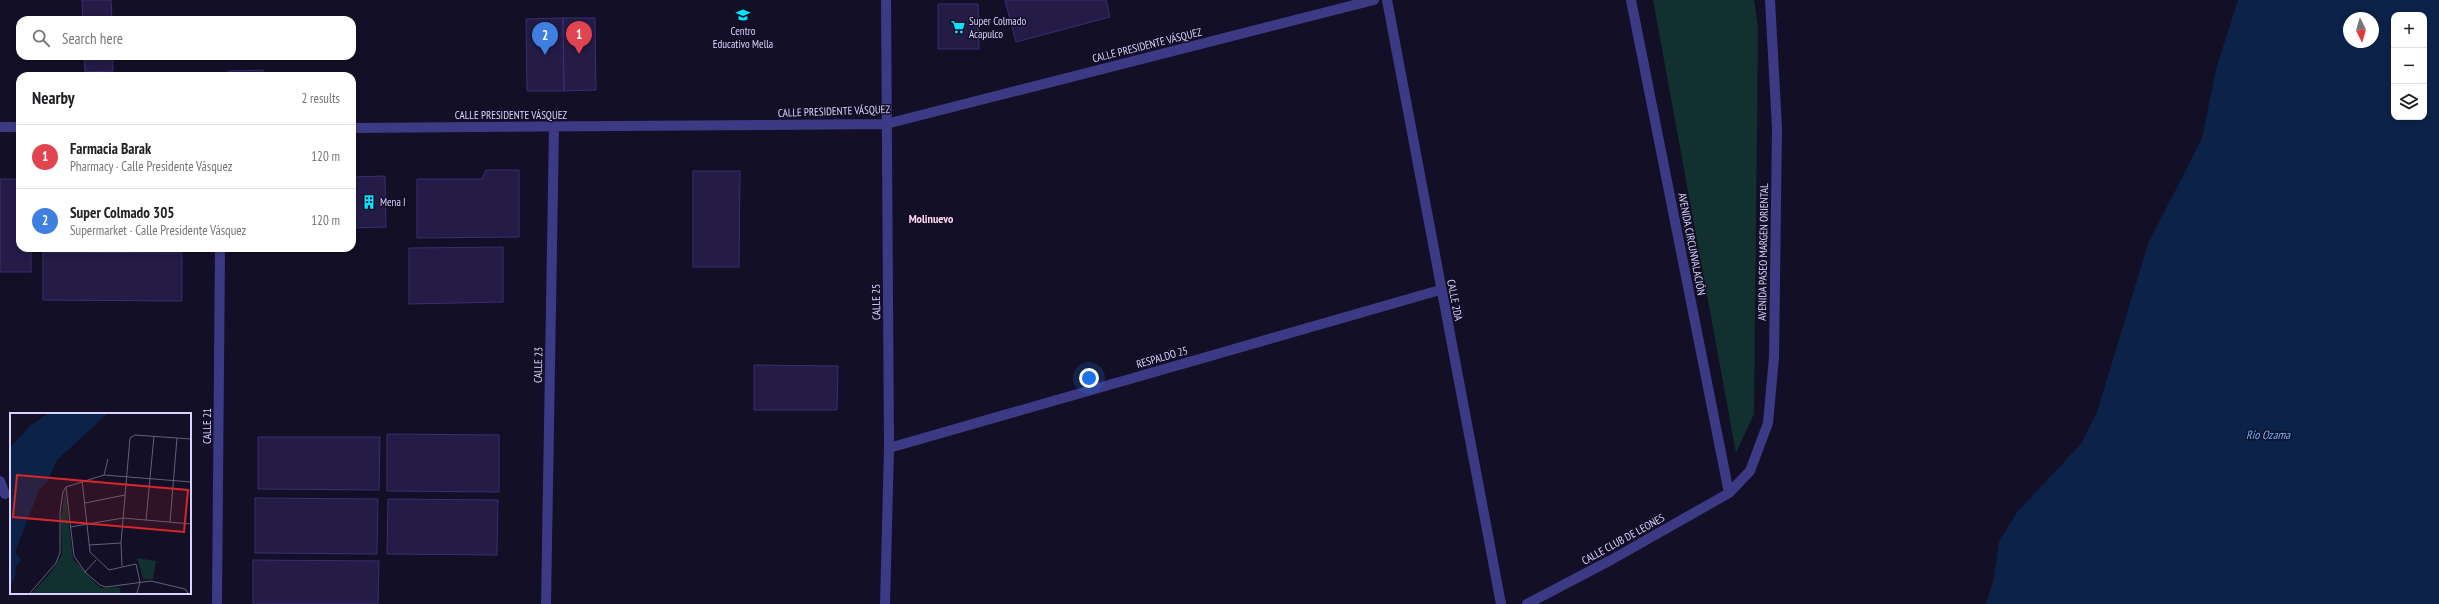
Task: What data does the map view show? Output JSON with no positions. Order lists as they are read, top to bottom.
{
  "streets": {
    "street": [
      "CALLE PRESIDENTE VÁSQUEZ",
      "AVENIDA CIRCUNVALACIÓN",
      "AVENIDA PASEO MARGEN ORIENTAL",
      "CALLE 2DA",
      "CALLE 25",
      "RESPALDO 25",
      "CALLE 23",
      "CALLE 21",
      "CALLE CLUB DE LEONES"
    ]
  },
  "crossings": [
    ["CALLE PRESIDENTE VÁSQUEZ", "CALLE 25"],
    ["CALLE PRESIDENTE VÁSQUEZ", "CALLE 23"],
    ["AVENIDA CIRCUNVALACIÓN", "AVENIDA PASEO MARGEN ORIENTAL"],
    ["AVENIDA CIRCUNVALACIÓN", "CALLE CLUB DE LEONES"],
    ["AVENIDA PASEO MARGEN ORIENTAL", "CALLE CLUB DE LEONES"],
    ["CALLE 2DA", "RESPALDO 25"],
    ["CALLE 25", "RESPALDO 25"]
  ],
  "districts": ["Molinuevo"],
  "water": ["Río Ozama"],
  "places": {
    "school or university": ["Centro Educativo Mella"],
    "supermarket": ["Super Colmado Acapulco"],
    "building": ["Mena I"]
  },
  "north": "bottom",
  "page": {
    "map_buttons": ["+", "−"],
    "search": "Search here",
    "pins": ["1", "2"],
    "heading": ["Nearby", "2 results"],
    "list": [
      {
        "mark": "1",
        "name": "Farmacia Barak",
        "note": "Pharmacy · Calle Presidente Vásquez",
        "value": "120 m"
      },
      {
        "mark": "2",
        "name": "Super Colmado 305",
        "note": "Supermarket · Calle Presidente Vásquez",
        "value": "120 m"
      }
    ]
  }
}
